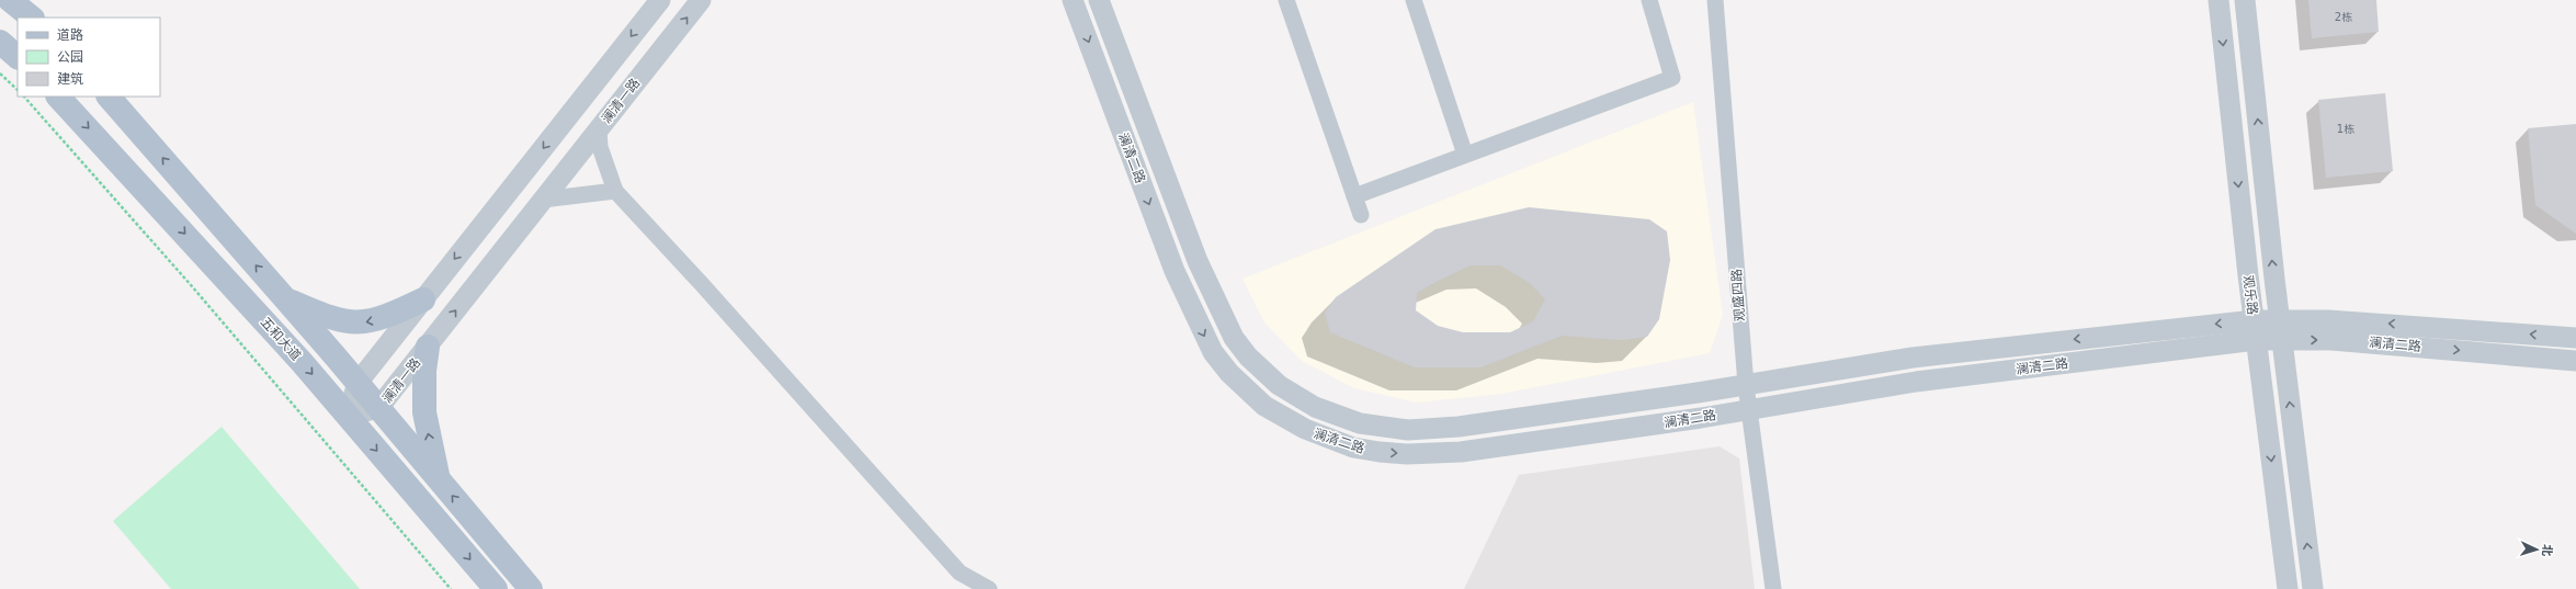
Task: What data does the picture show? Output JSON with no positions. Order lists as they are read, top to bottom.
{
  "streets": {
    "main road": ["五和大道"],
    "street": [
      "澜清一路",
      "澜清二路",
      "观盛四路",
      "观乐路"
    ]
  },
  "crossings": [
    ["澜清一路", "五和大道"],
    ["澜清二路", "观盛四路"],
    ["澜清二路", "观乐路"]
  ],
  "house_numbers": ["2栋", "1栋"],
  "legend": ["道路", "公园", "建筑"],
  "north": "right"
}
